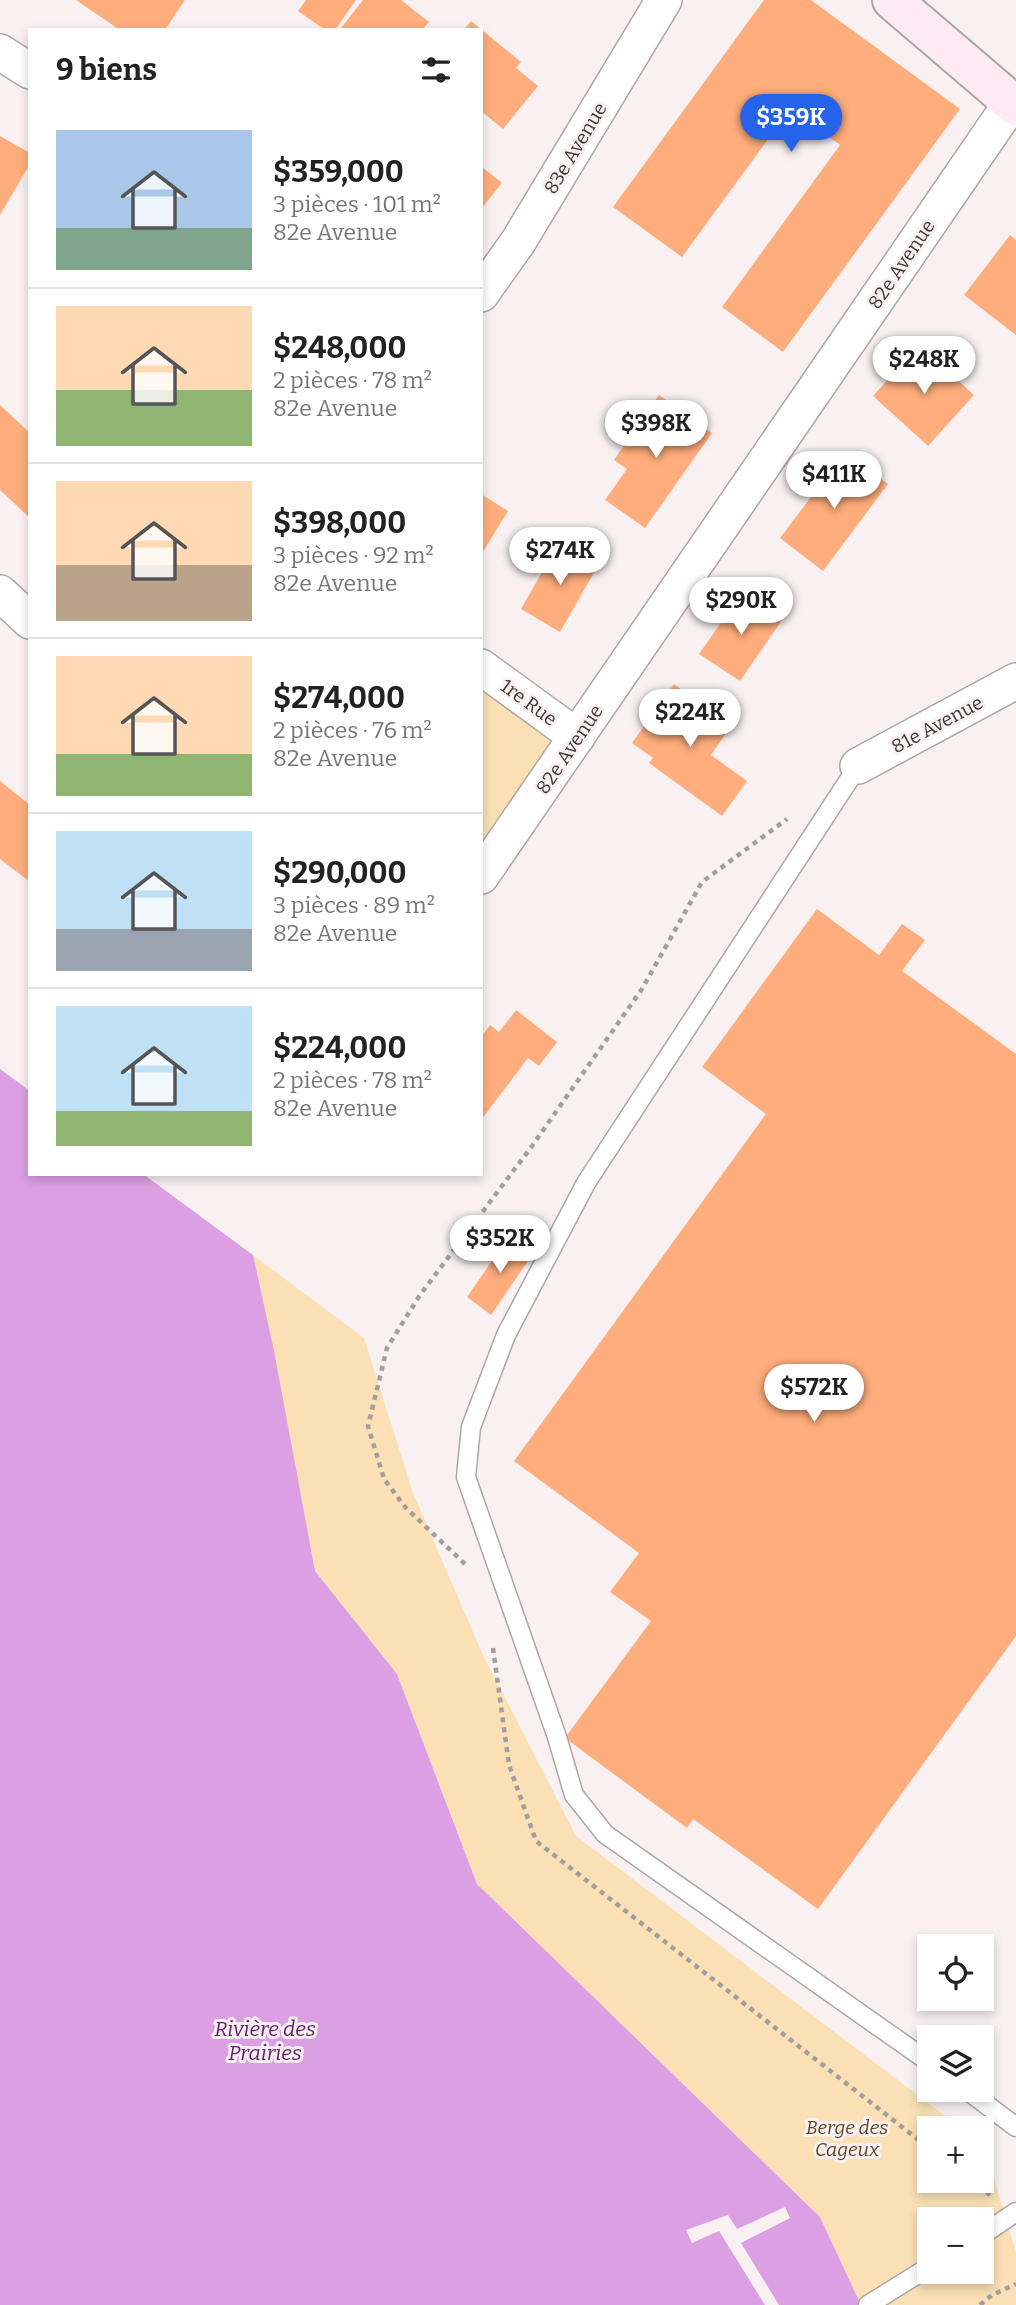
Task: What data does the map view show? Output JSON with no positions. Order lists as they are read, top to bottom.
{
  "streets": {
    "street": [
      "83e Avenue",
      "82e Avenue",
      "1re Rue",
      "81e Avenue"
    ]
  },
  "crossings": [
    ["82e Avenue", "1re Rue"]
  ],
  "water": ["Rivière des Prairies"],
  "parks": ["Berge des Cageux"],
  "page": {
    "heading": "9 biens",
    "price": [
      "$359K",
      "$248K",
      "$398K",
      "$411K",
      "$274K",
      "$290K",
      "$224K",
      "$352K",
      "$572K"
    ],
    "list": [
      {
        "name": "$359,000",
        "note": "3 pièces · 101 m² · 82e Avenue"
      },
      {
        "name": "$248,000",
        "note": "2 pièces · 78 m² · 82e Avenue"
      },
      {
        "name": "$398,000",
        "note": "3 pièces · 92 m² · 82e Avenue"
      },
      {
        "name": "$274,000",
        "note": "2 pièces · 76 m² · 82e Avenue"
      },
      {
        "name": "$290,000",
        "note": "3 pièces · 89 m² · 82e Avenue"
      },
      {
        "name": "$224,000",
        "note": "2 pièces · 78 m² · 82e Avenue"
      }
    ],
    "map_buttons": ["+", "−"]
  }
}
